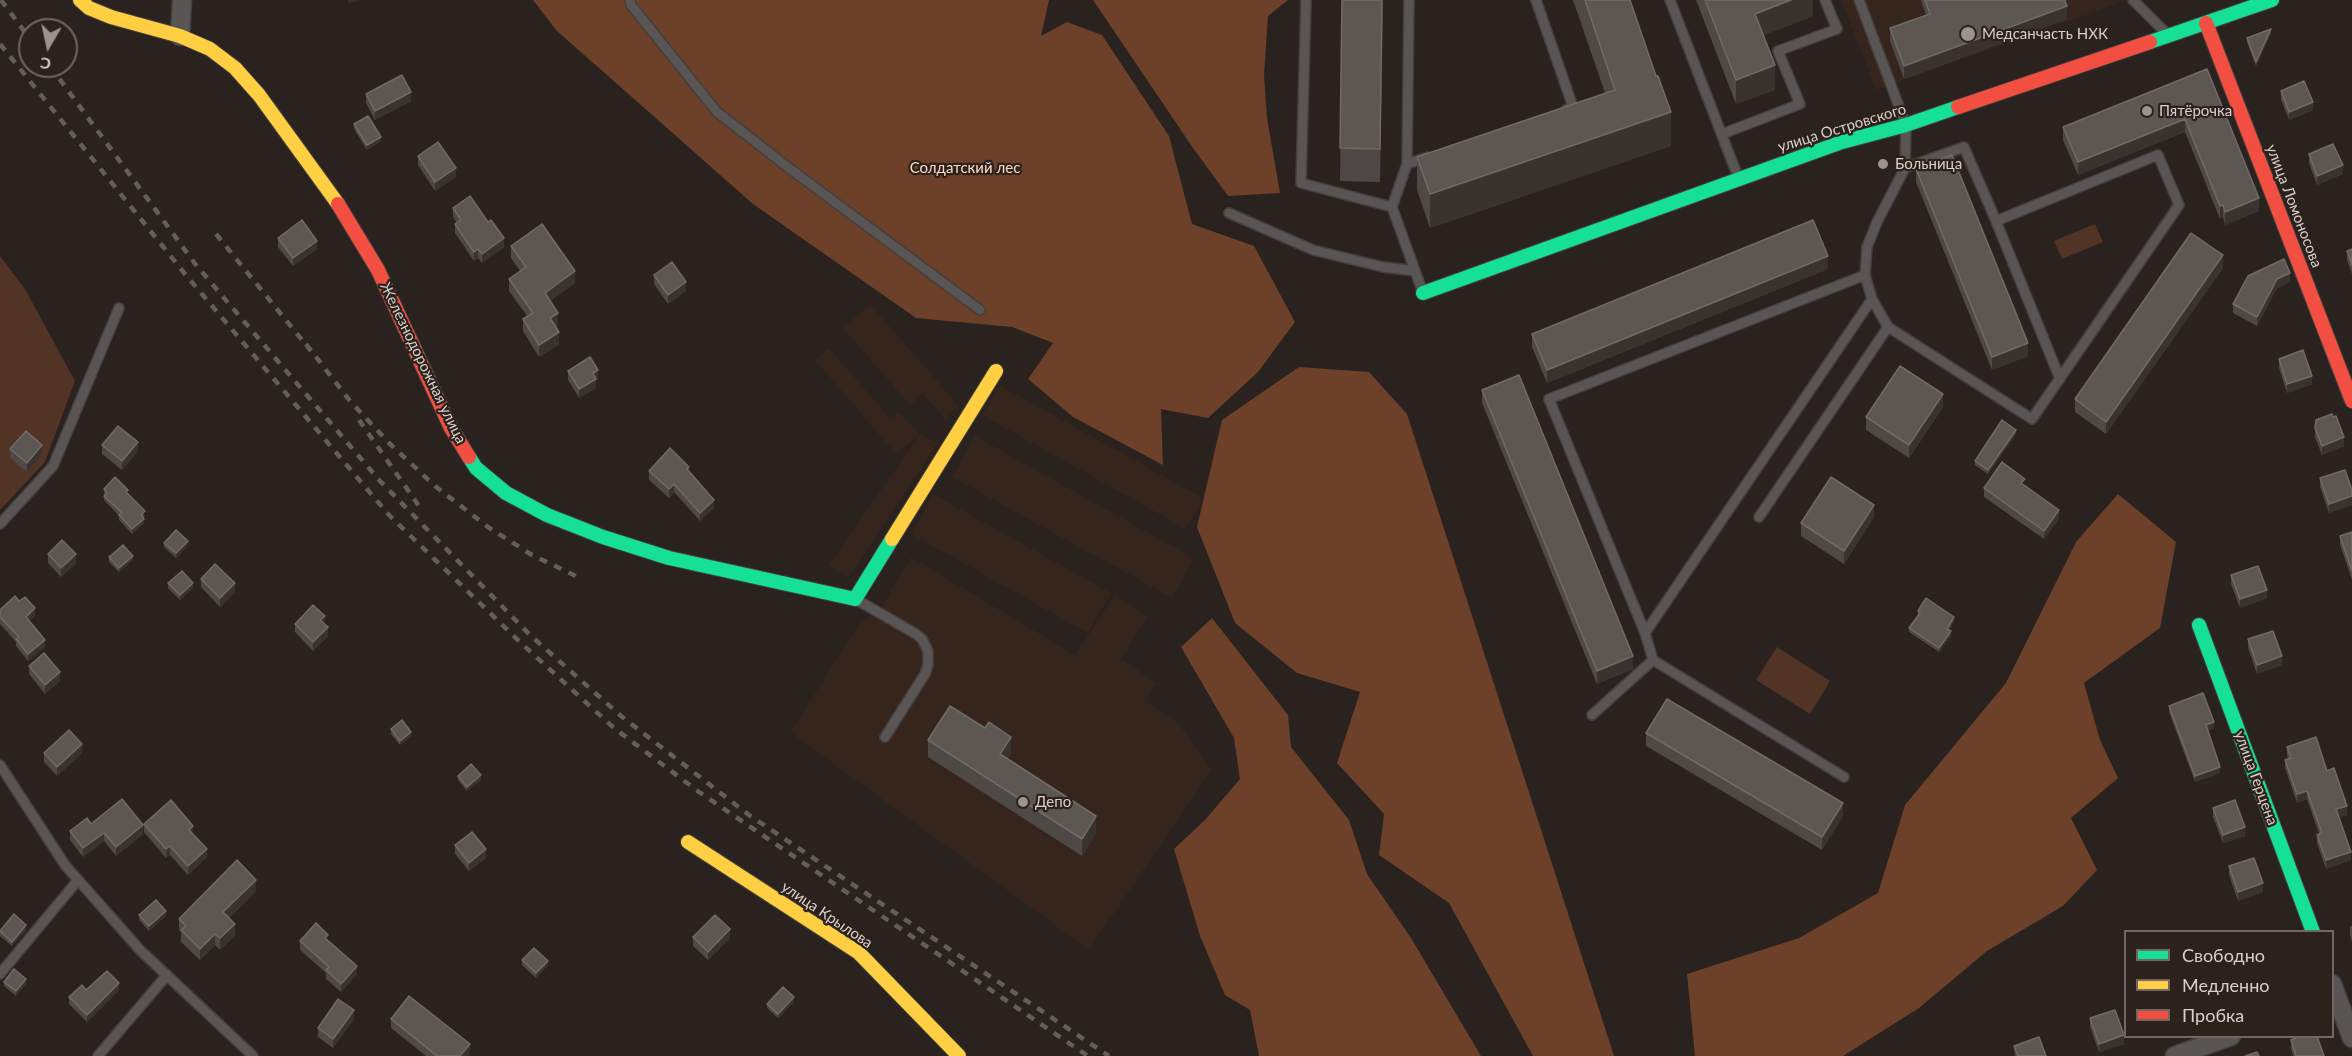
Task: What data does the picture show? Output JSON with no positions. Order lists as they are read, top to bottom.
{
  "streets": {
    "street": [
      "улица Островского",
      "улица Ломоносова",
      "Железнодорожная улица",
      "улица Герцена",
      "улица Крылова"
    ]
  },
  "crossings": [
    ["улица Островского", "улица Ломоносова"]
  ],
  "parks": ["Солдатский лес"],
  "places": [
    "Медсанчасть НХК",
    "Пятёрочка",
    "Больница",
    "Депо"
  ],
  "legend": ["Свободно", "Медленно", "Пробка"],
  "north": "bottom"
}
